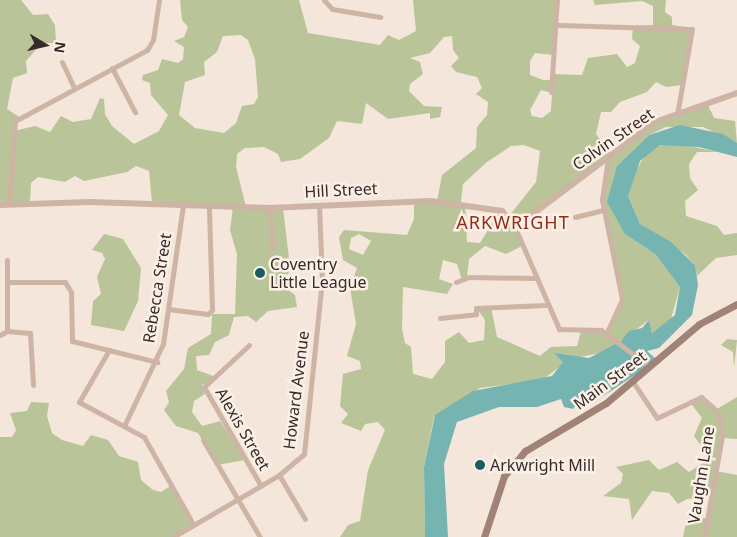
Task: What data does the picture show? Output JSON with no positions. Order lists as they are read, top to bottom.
{
  "streets": {
    "main road": ["Main Street"],
    "street": [
      "Colvin Street",
      "Hill Street",
      "Rebecca Street",
      "Howard Avenue",
      "Alexis Street",
      "Vaughn Lane"
    ]
  },
  "crossings": [
    ["Colvin Street", "Hill Street"],
    ["Hill Street", "Rebecca Street"],
    ["Hill Street", "Howard Avenue"],
    ["Main Street", "Vaughn Lane"],
    ["Howard Avenue", "Alexis Street"]
  ],
  "districts": ["ARKWRIGHT"],
  "places": ["Coventry Little League", "Arkwright Mill"],
  "north": "right"
}
